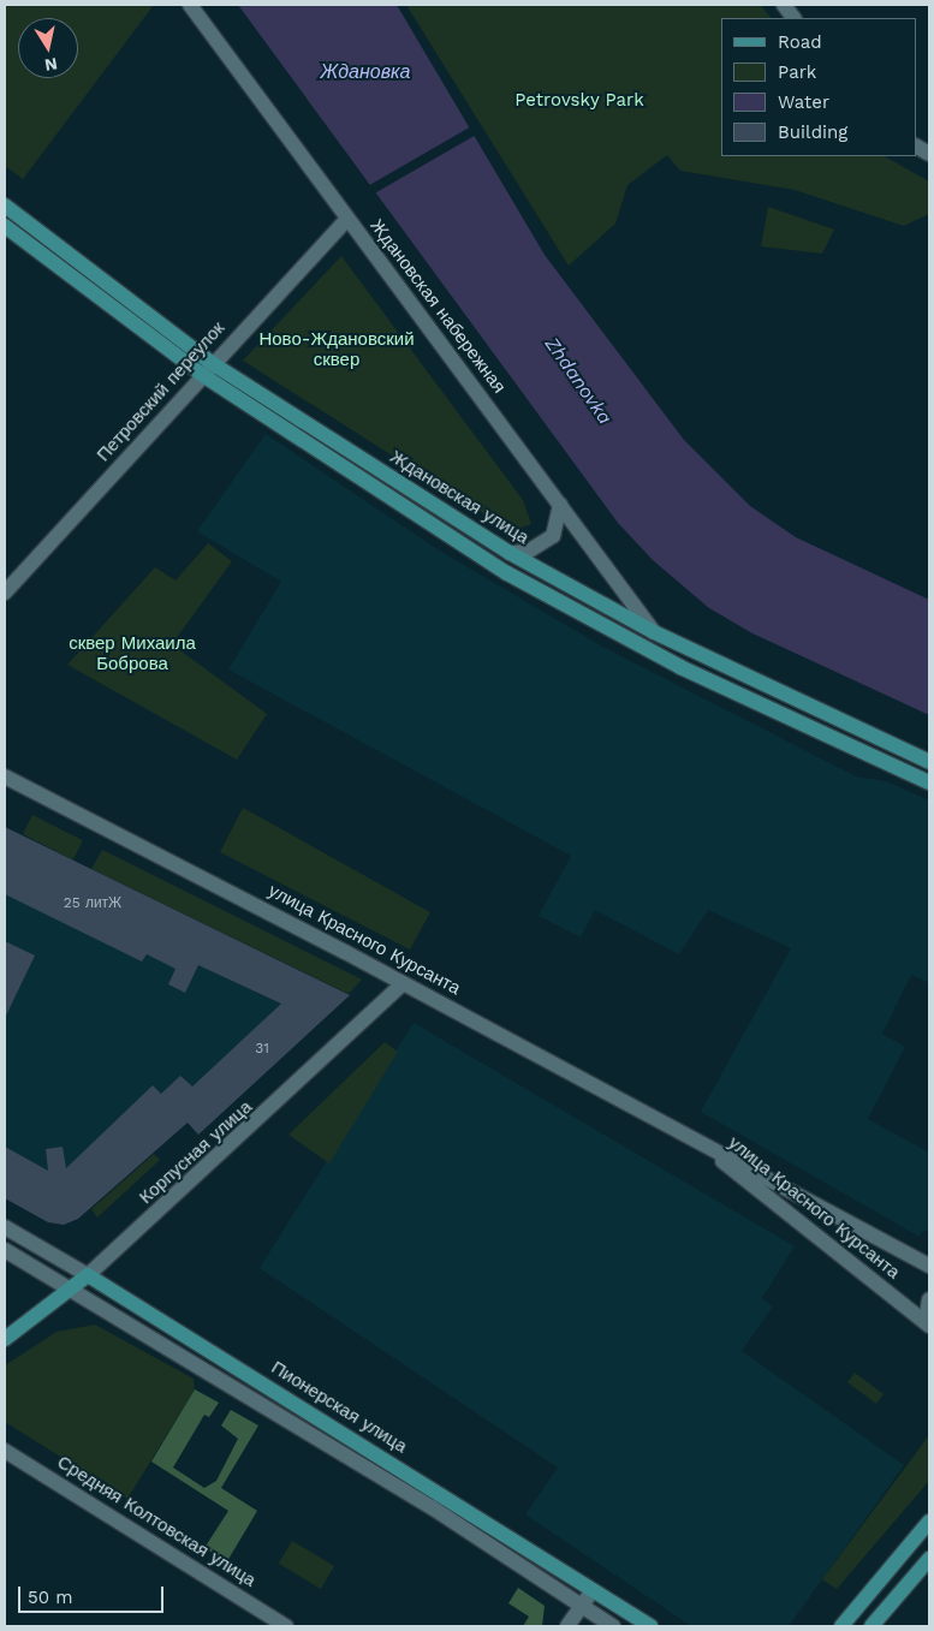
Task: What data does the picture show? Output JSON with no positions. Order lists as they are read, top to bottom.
{
  "streets": {
    "main road": ["Ждановская улица", "Корпусная улица", "Пионерская улица"],
    "street": [
      "Ждановская набережная",
      "Петровский переулок",
      "улица Красного Курсанта",
      "Средняя Колтовская улица"
    ]
  },
  "crossings": [
    ["Ждановская набережная", "Петровский переулок"],
    ["Ждановская набережная", "Ждановская улица"],
    ["Петровский переулок", "Ждановская улица"],
    ["улица Красного Курсанта", "Корпусная улица"],
    ["Корпусная улица", "Пионерская улица"]
  ],
  "water": ["Ждановка", "Zhdanovka"],
  "parks": ["Petrovsky Park", "Ново-Ждановский сквер", "сквер Михаила Боброва"],
  "house_numbers": ["25 литЖ", "31"],
  "legend": [
    "Road",
    "Park",
    "Water",
    "Building"
  ],
  "scale_bar": "50 m",
  "north": "bottom"
}
